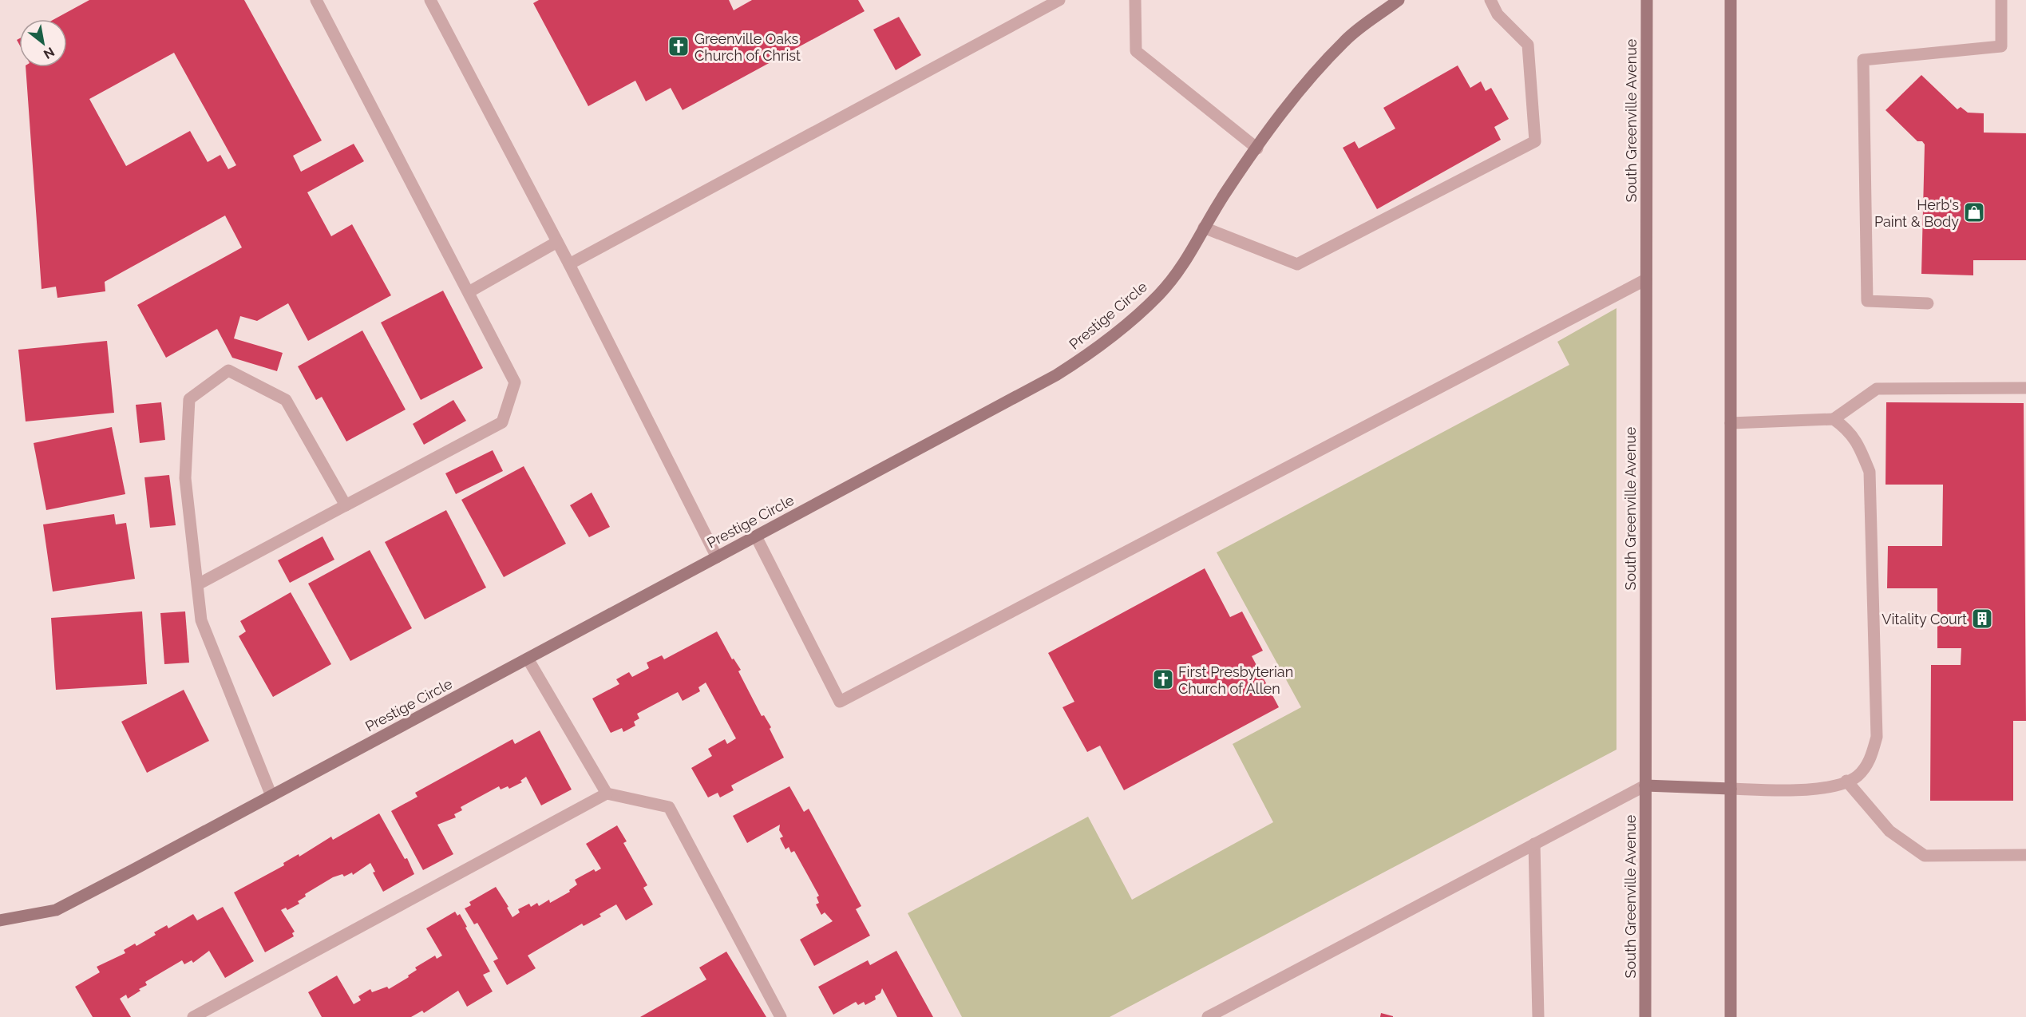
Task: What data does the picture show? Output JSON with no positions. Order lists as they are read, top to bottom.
{
  "streets": {
    "main road": ["South Greenville Avenue", "Prestige Circle"]
  },
  "places": {
    "church": ["Greenville Oaks Church of Christ", "First Presbyterian Church of Allen"],
    "shop": ["Herb's Paint & Body"],
    "building": ["Vitality Court"]
  },
  "north": "bottom right"
}
